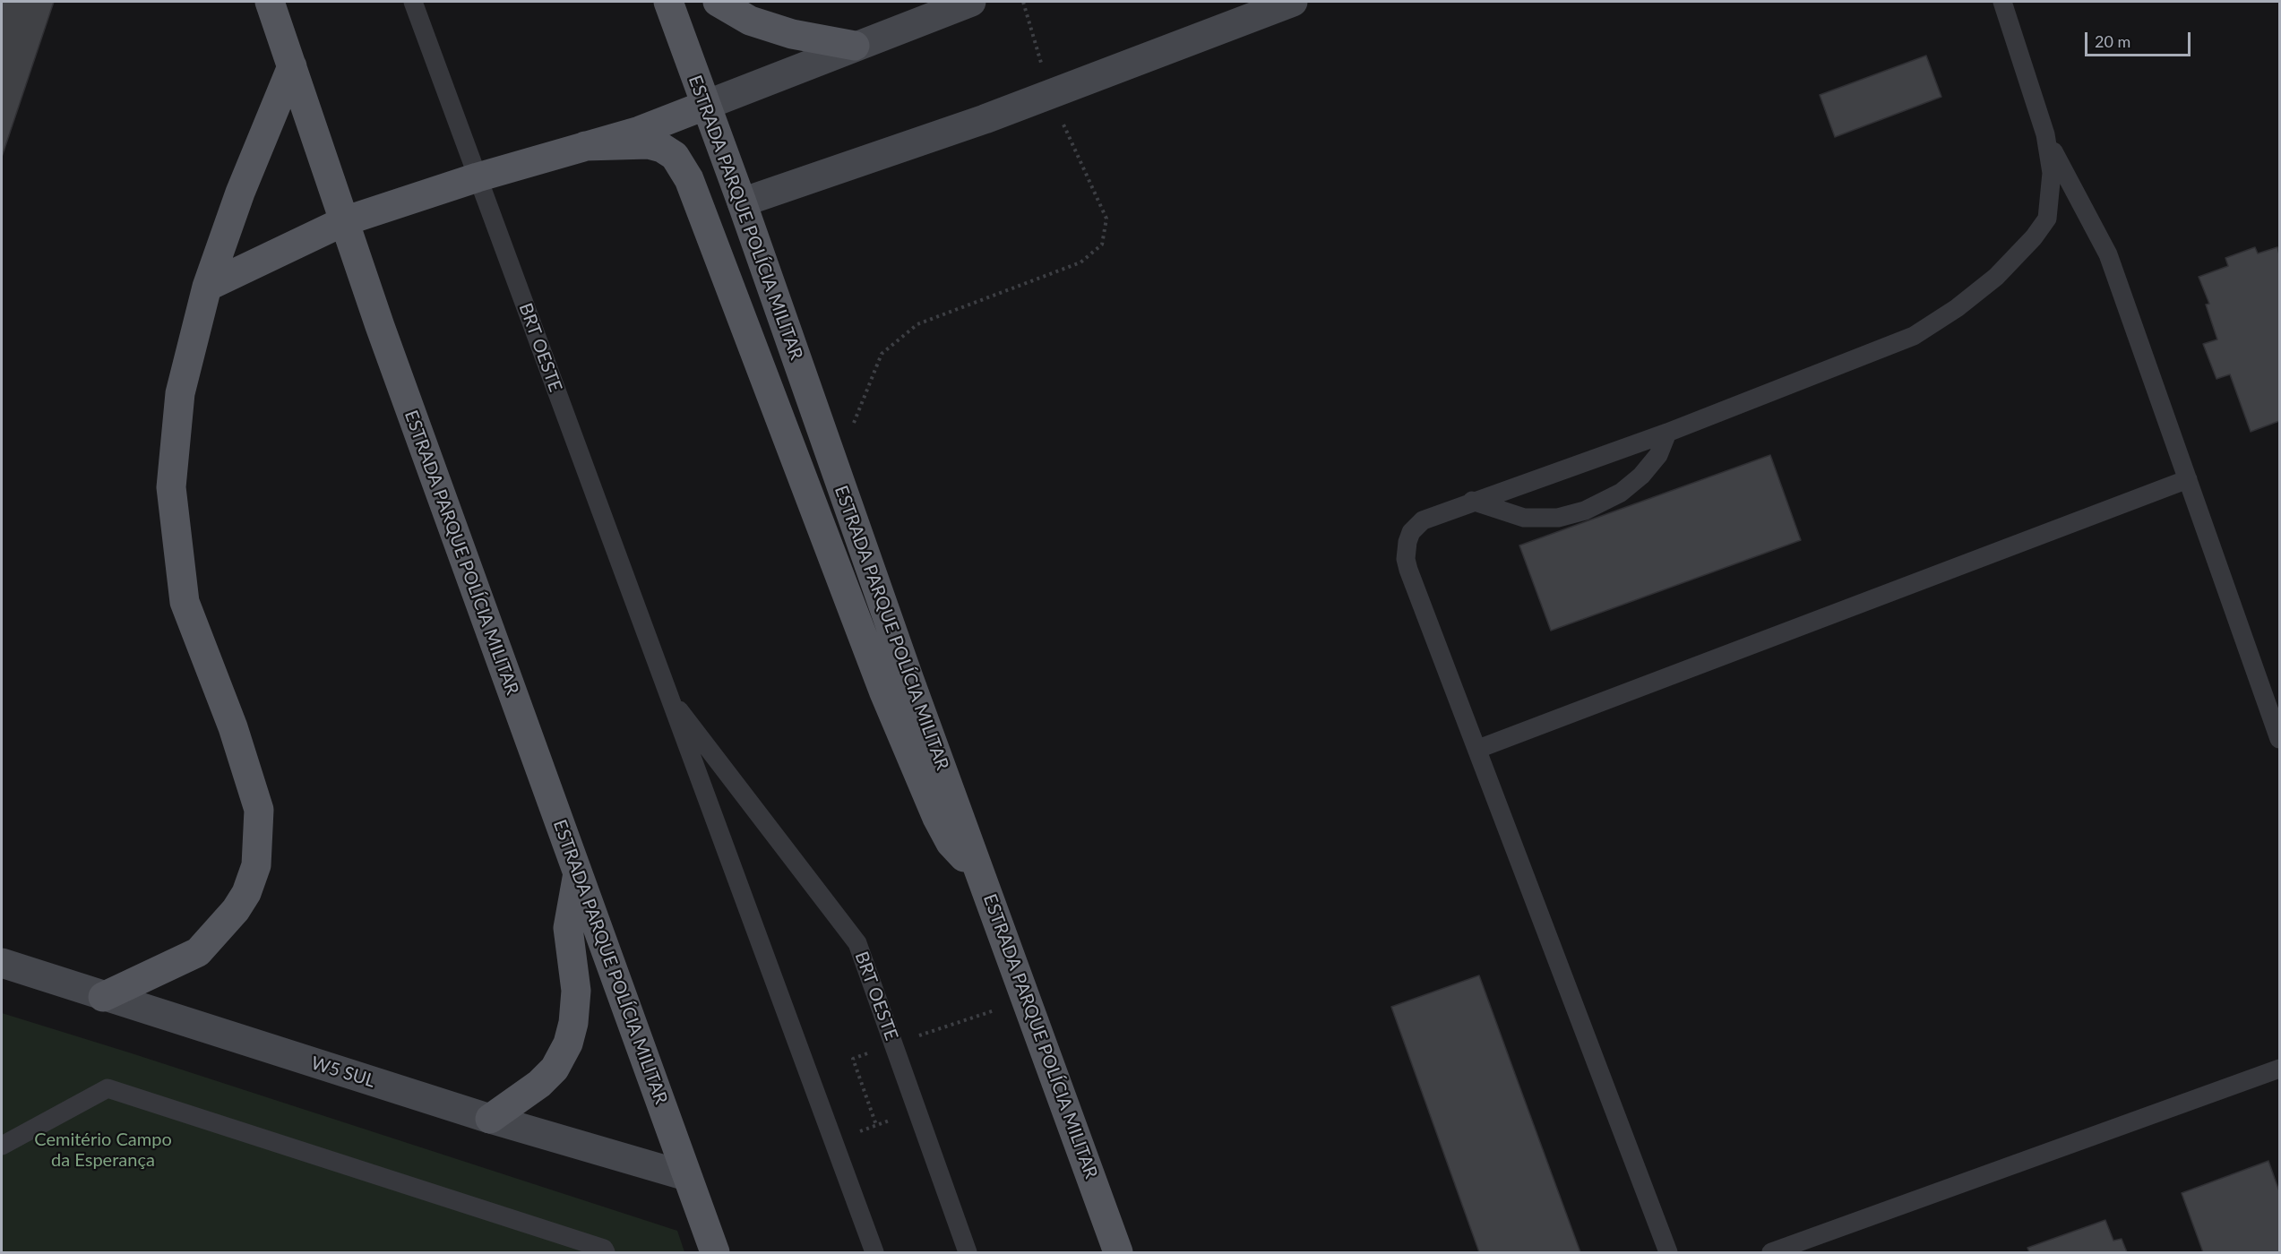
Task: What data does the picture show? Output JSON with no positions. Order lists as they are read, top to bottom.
{
  "streets": {
    "main road": ["ESTRADA PARQUE POLÍCIA MILITAR"],
    "street": ["W5 SUL"],
    "lane": ["BRT OESTE"]
  },
  "crossings": [
    ["ESTRADA PARQUE POLÍCIA MILITAR", "W5 SUL"]
  ],
  "parks": ["Cemitério Campo da Esperança"],
  "scale_bar": "20 m"
}
